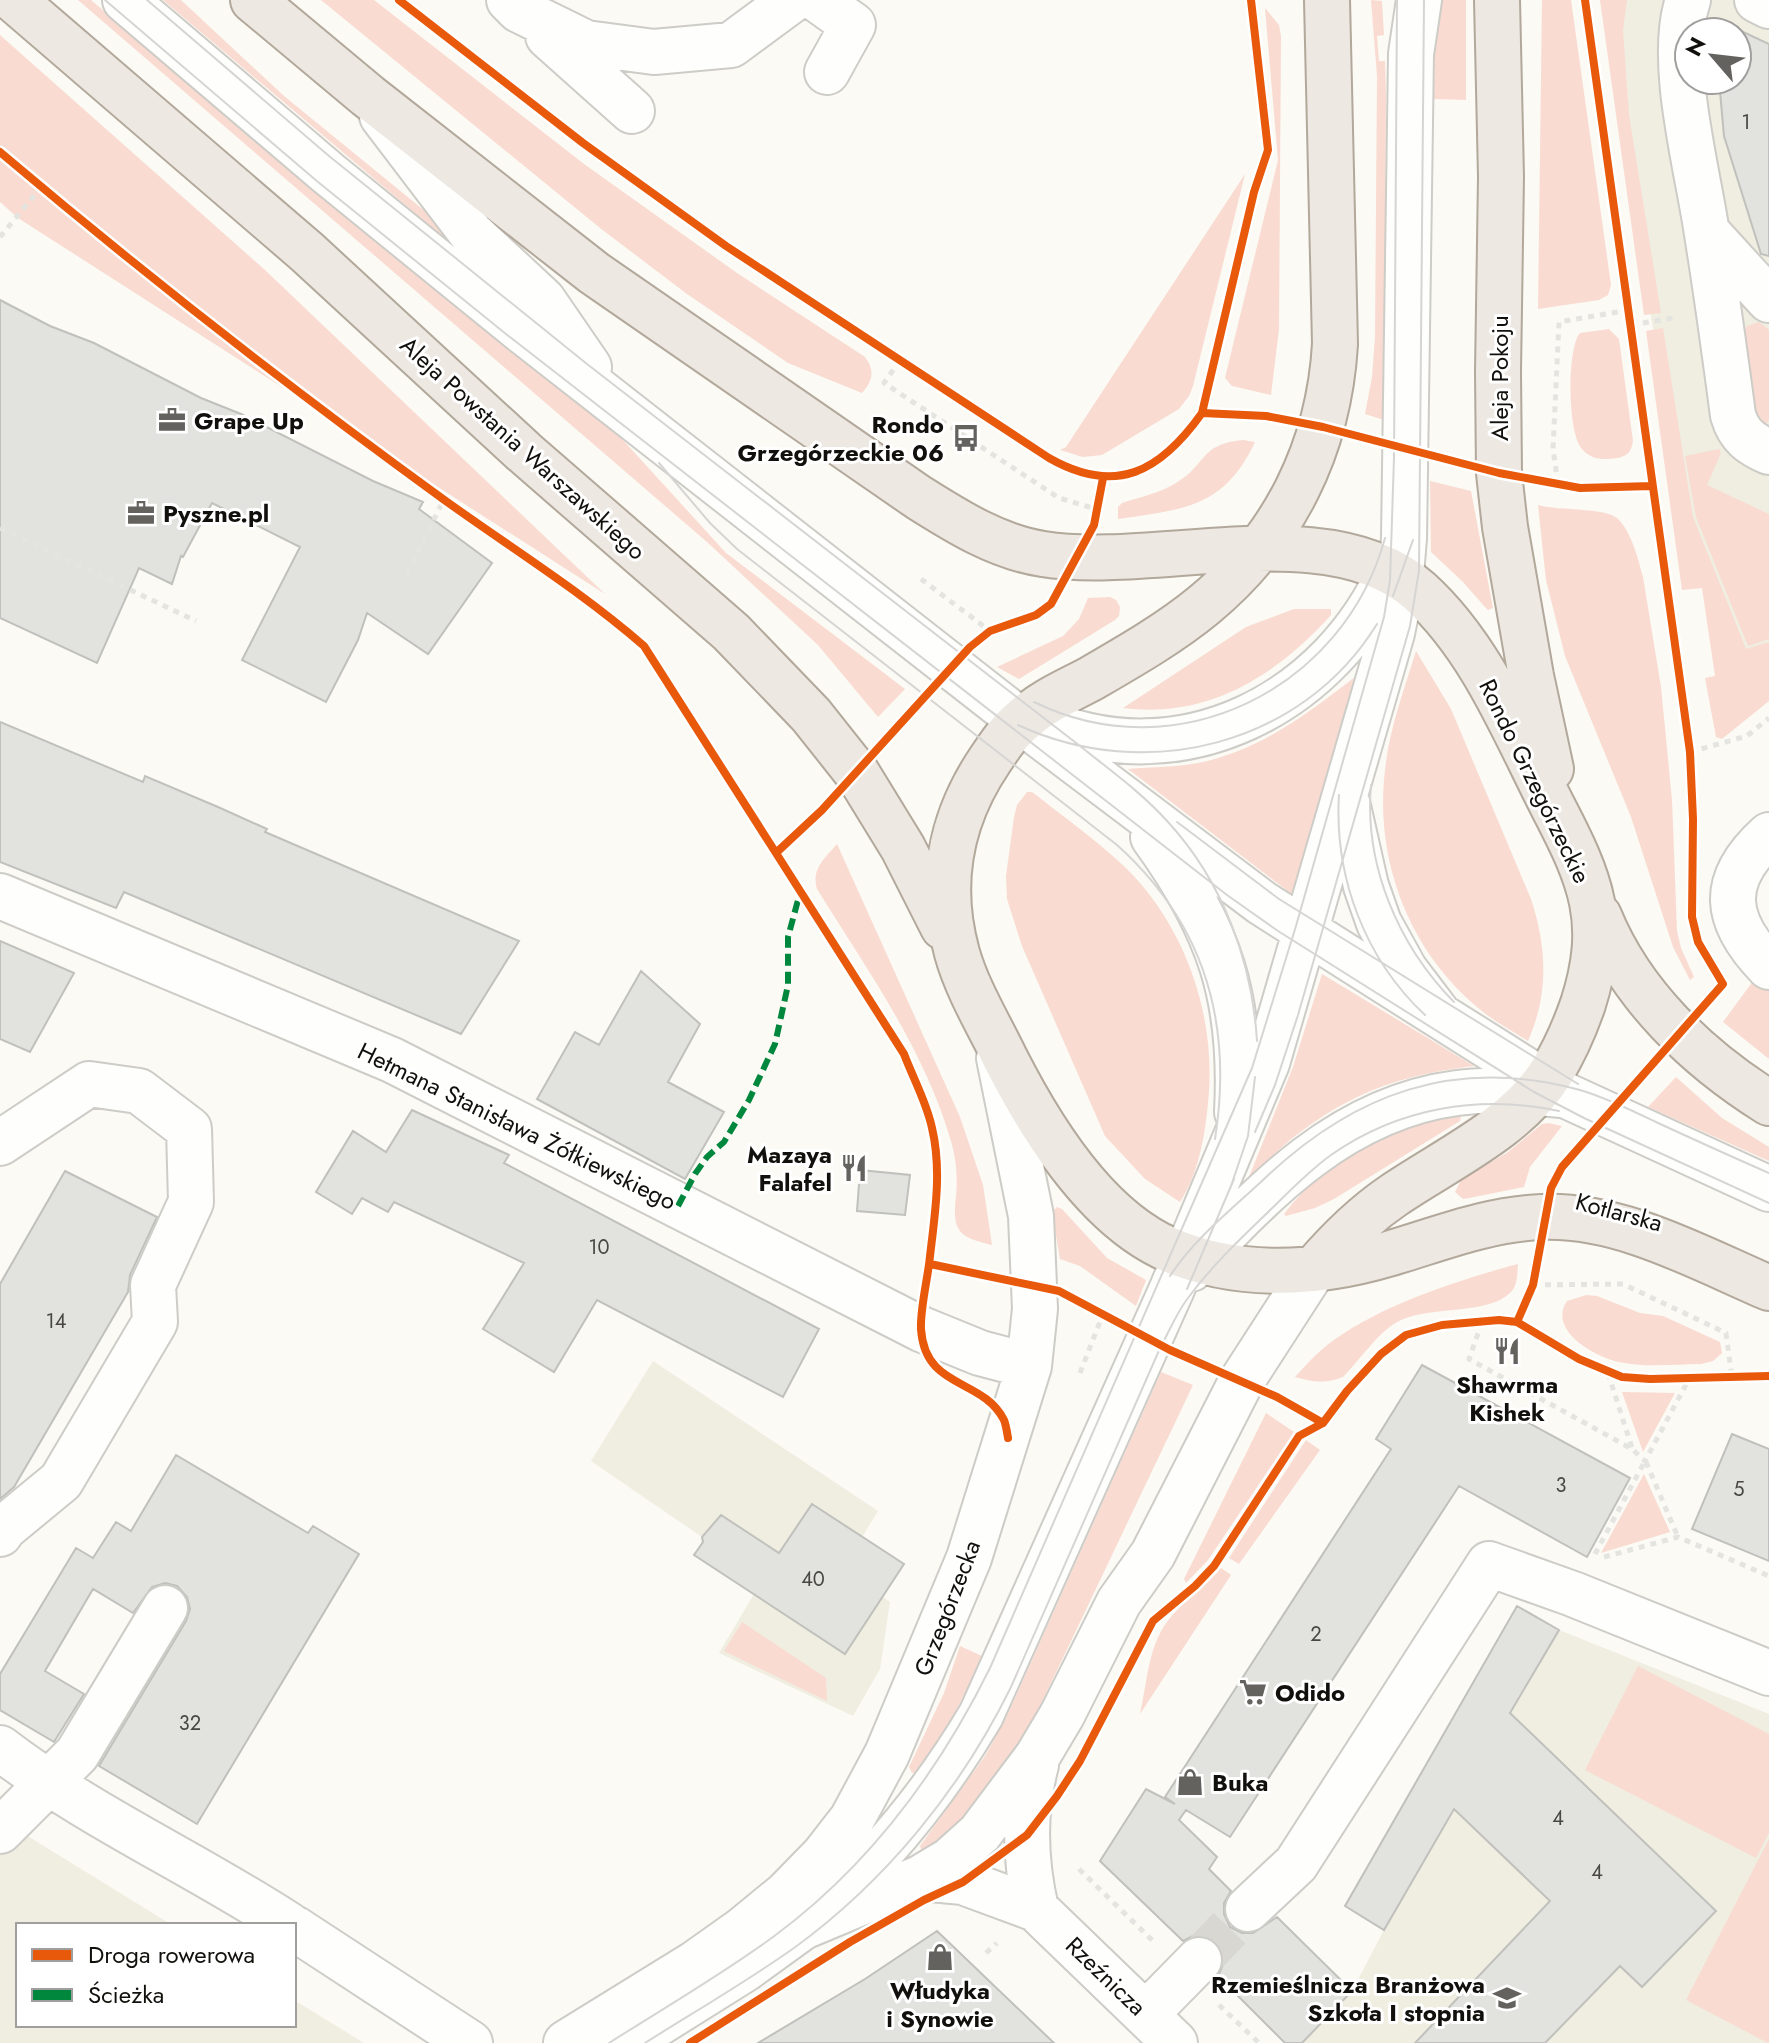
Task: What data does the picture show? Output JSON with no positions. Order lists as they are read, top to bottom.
{
  "streets": {
    "main road": [
      "Aleja Pokoju",
      "Aleja Powstania Warszawskiego",
      "Rondo Grzegórzeckie",
      "Kotlarska"
    ],
    "street": ["Hetmana Stanisława Żółkiewskiego", "Grzegórzecka", "Rzeźnicza"]
  },
  "crossings": [
    ["Aleja Pokoju", "Rondo Grzegórzeckie"],
    ["Rondo Grzegórzeckie", "Kotlarska"],
    ["Hetmana Stanisława Żółkiewskiego", "Grzegórzecka"]
  ],
  "places": {
    "office": ["Grape Up", "Pyszne.pl"],
    "bus stop": ["Rondo Grzegórzeckie 06"],
    "restaurant": ["Mazaya Falafel", "Shawrma Kishek"],
    "supermarket": ["Odido"],
    "shop": ["Buka", "Włudyka i Synowie"],
    "school or university": ["Rzemieślnicza Branżowa Szkoła I stopnia"]
  },
  "house_numbers": [
    "1",
    "10",
    "14",
    "3",
    "5",
    "40",
    "2",
    "32",
    "4",
    "4"
  ],
  "legend": ["Droga rowerowa", "Ścieżka"],
  "north": "top left"
}
